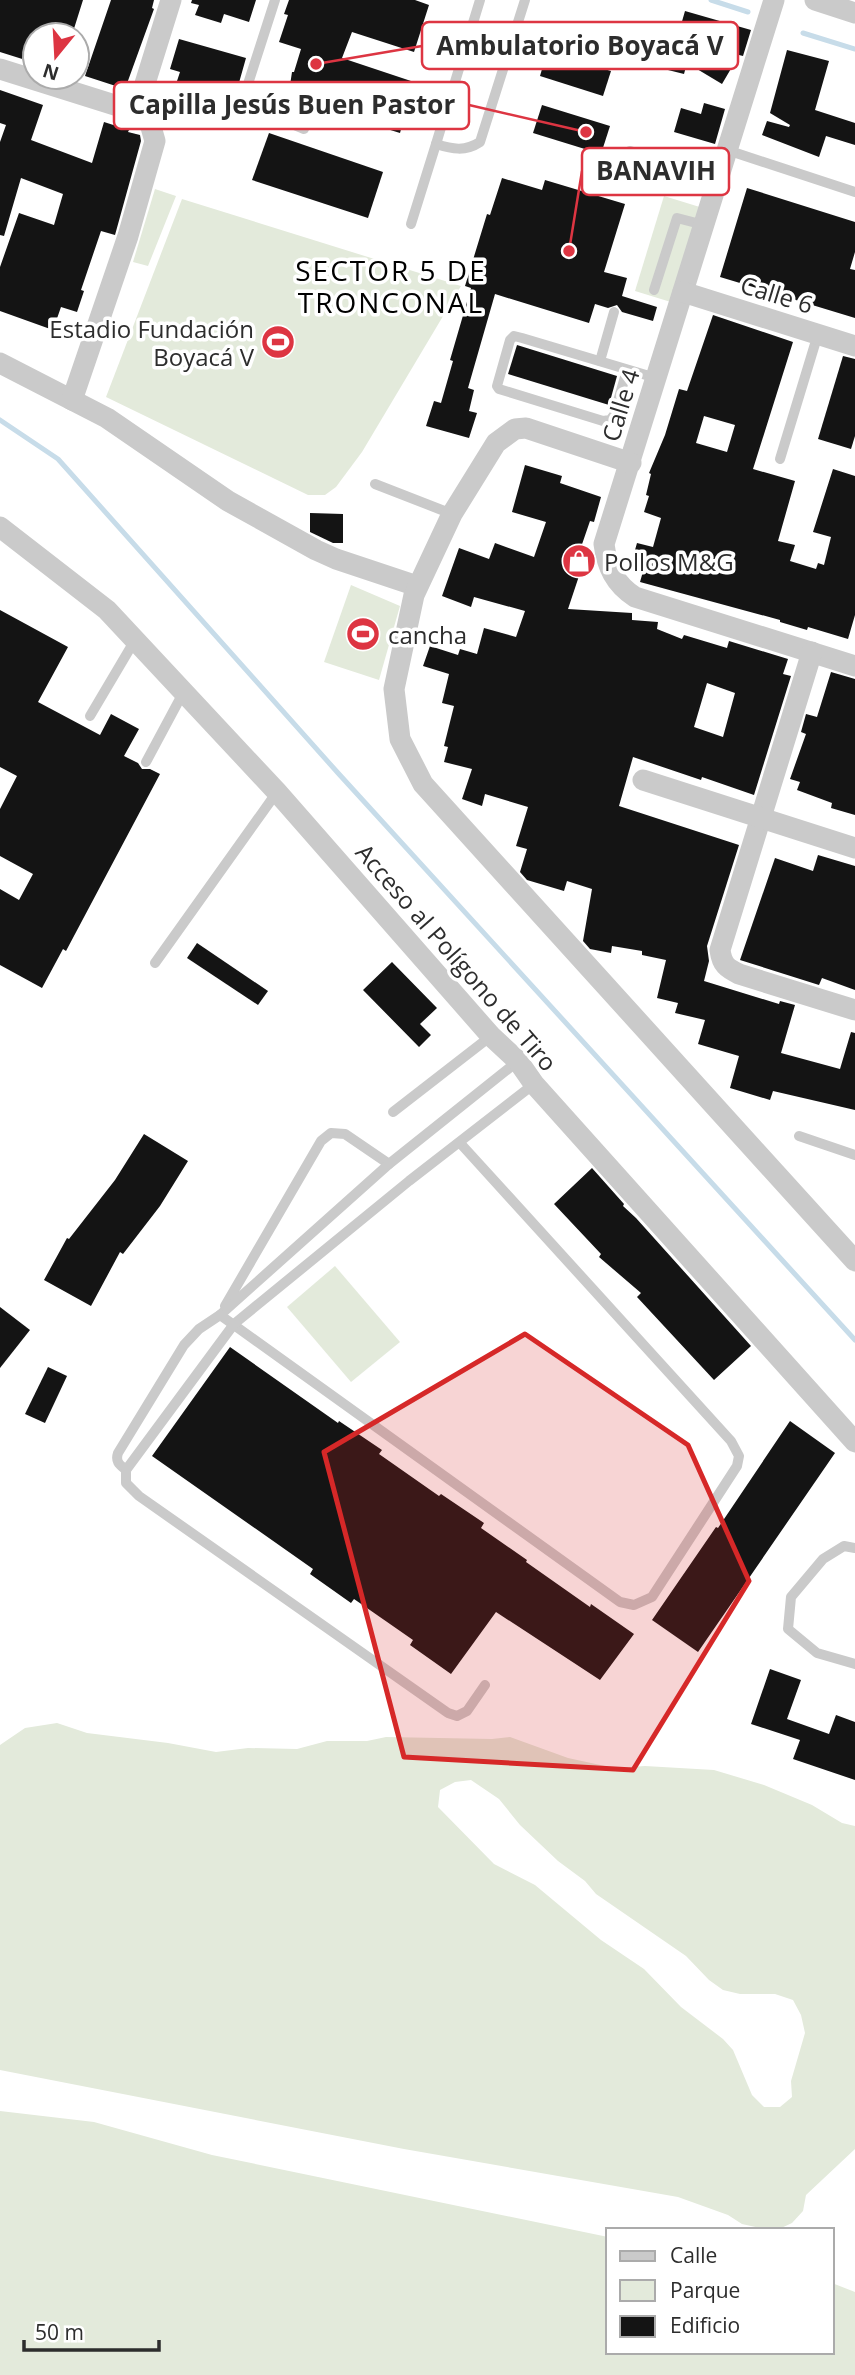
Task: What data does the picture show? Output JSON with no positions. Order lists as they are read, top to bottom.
{
  "streets": {
    "street": ["Calle 6", "Calle 4", "Acceso al Polígono de Tiro"]
  },
  "crossings": [
    ["Calle 6", "Calle 4"]
  ],
  "districts": ["SECTOR 5 DE TRONCONAL"],
  "places": {
    "other": ["Ambulatorio Boyacá V", "Capilla Jesús Buen Pastor", "BANAVIH"],
    "sports": ["Estadio Fundación Boyacá V", "cancha"],
    "shop": ["Pollos M&G"]
  },
  "legend": ["Calle", "Parque", "Edificio"],
  "scale_bar": "50 m",
  "north": "bottom"
}
